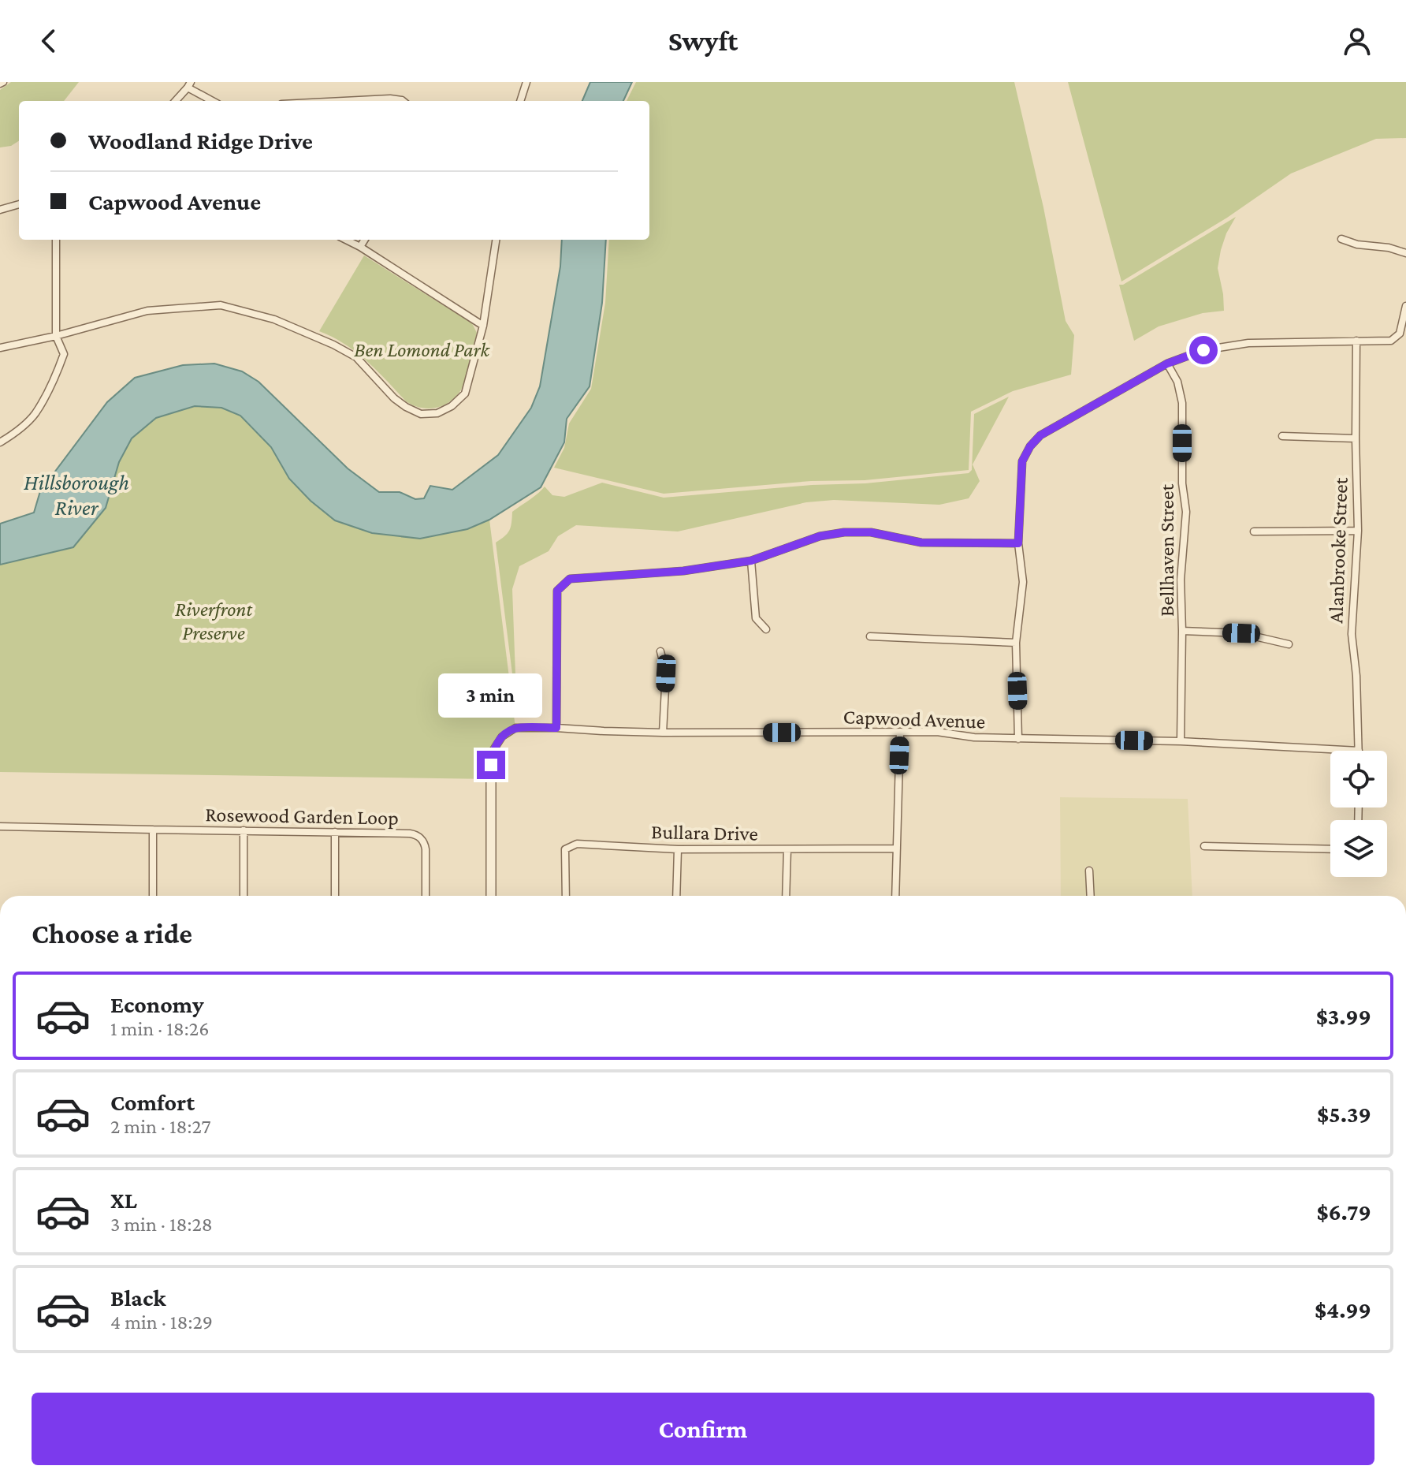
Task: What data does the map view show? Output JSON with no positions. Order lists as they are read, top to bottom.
{
  "streets": {
    "street": [
      "Bellhaven Street",
      "Alanbrooke Street",
      "Capwood Avenue",
      "Rosewood Garden Loop",
      "Bullara Drive"
    ]
  },
  "crossings": [
    ["Bellhaven Street", "Capwood Avenue"],
    ["Alanbrooke Street", "Capwood Avenue"]
  ],
  "water": ["Hillsborough River"],
  "parks": ["Ben Lomond Park", "Riverfront Preserve"],
  "page": {
    "header": "Swyft",
    "banner": ["Woodland Ridge Drive", "Capwood Avenue"],
    "bubble": "3 min",
    "heading": "Choose a ride",
    "list": [
      {
        "name": "Economy",
        "note": "1 min · 18:26",
        "value": "$3.99"
      },
      {
        "name": "Comfort",
        "note": "2 min · 18:27",
        "value": "$5.39"
      },
      {
        "name": "XL",
        "note": "3 min · 18:28",
        "value": "$6.79"
      },
      {
        "name": "Black",
        "note": "4 min · 18:29",
        "value": "$4.99"
      }
    ],
    "buttons": "Confirm"
  }
}
